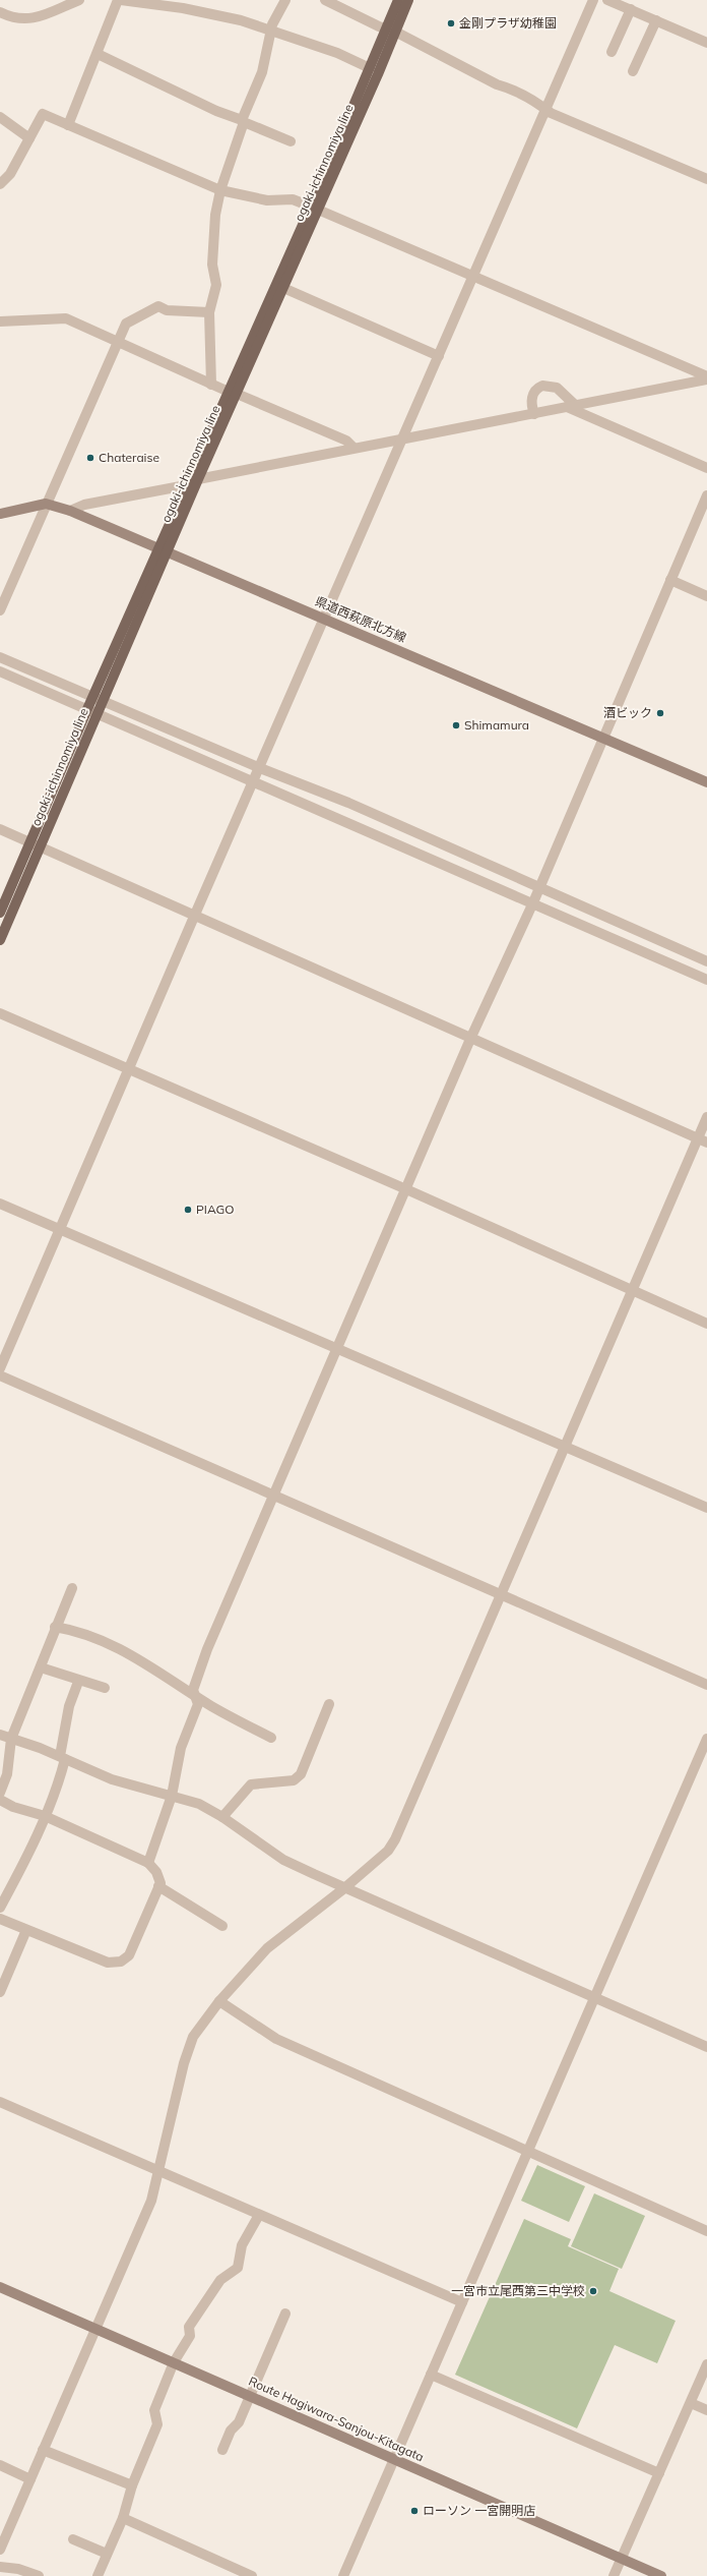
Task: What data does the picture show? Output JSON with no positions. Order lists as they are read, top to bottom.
{
  "streets": {
    "main road": ["ogaki-ichinnomiya line", "県道西萩原北方線", "Route Hagiwara-Sanjou-Kitagata"]
  },
  "crossings": [
    ["ogaki-ichinnomiya line", "県道西萩原北方線"]
  ],
  "places": [
    "金剛プラザ幼稚園",
    "Chateraise",
    "酒ビック",
    "Shimamura",
    "PIAGO",
    "一宮市立尾西第三中学校",
    "ローソン 一宮開明店"
  ]
}
